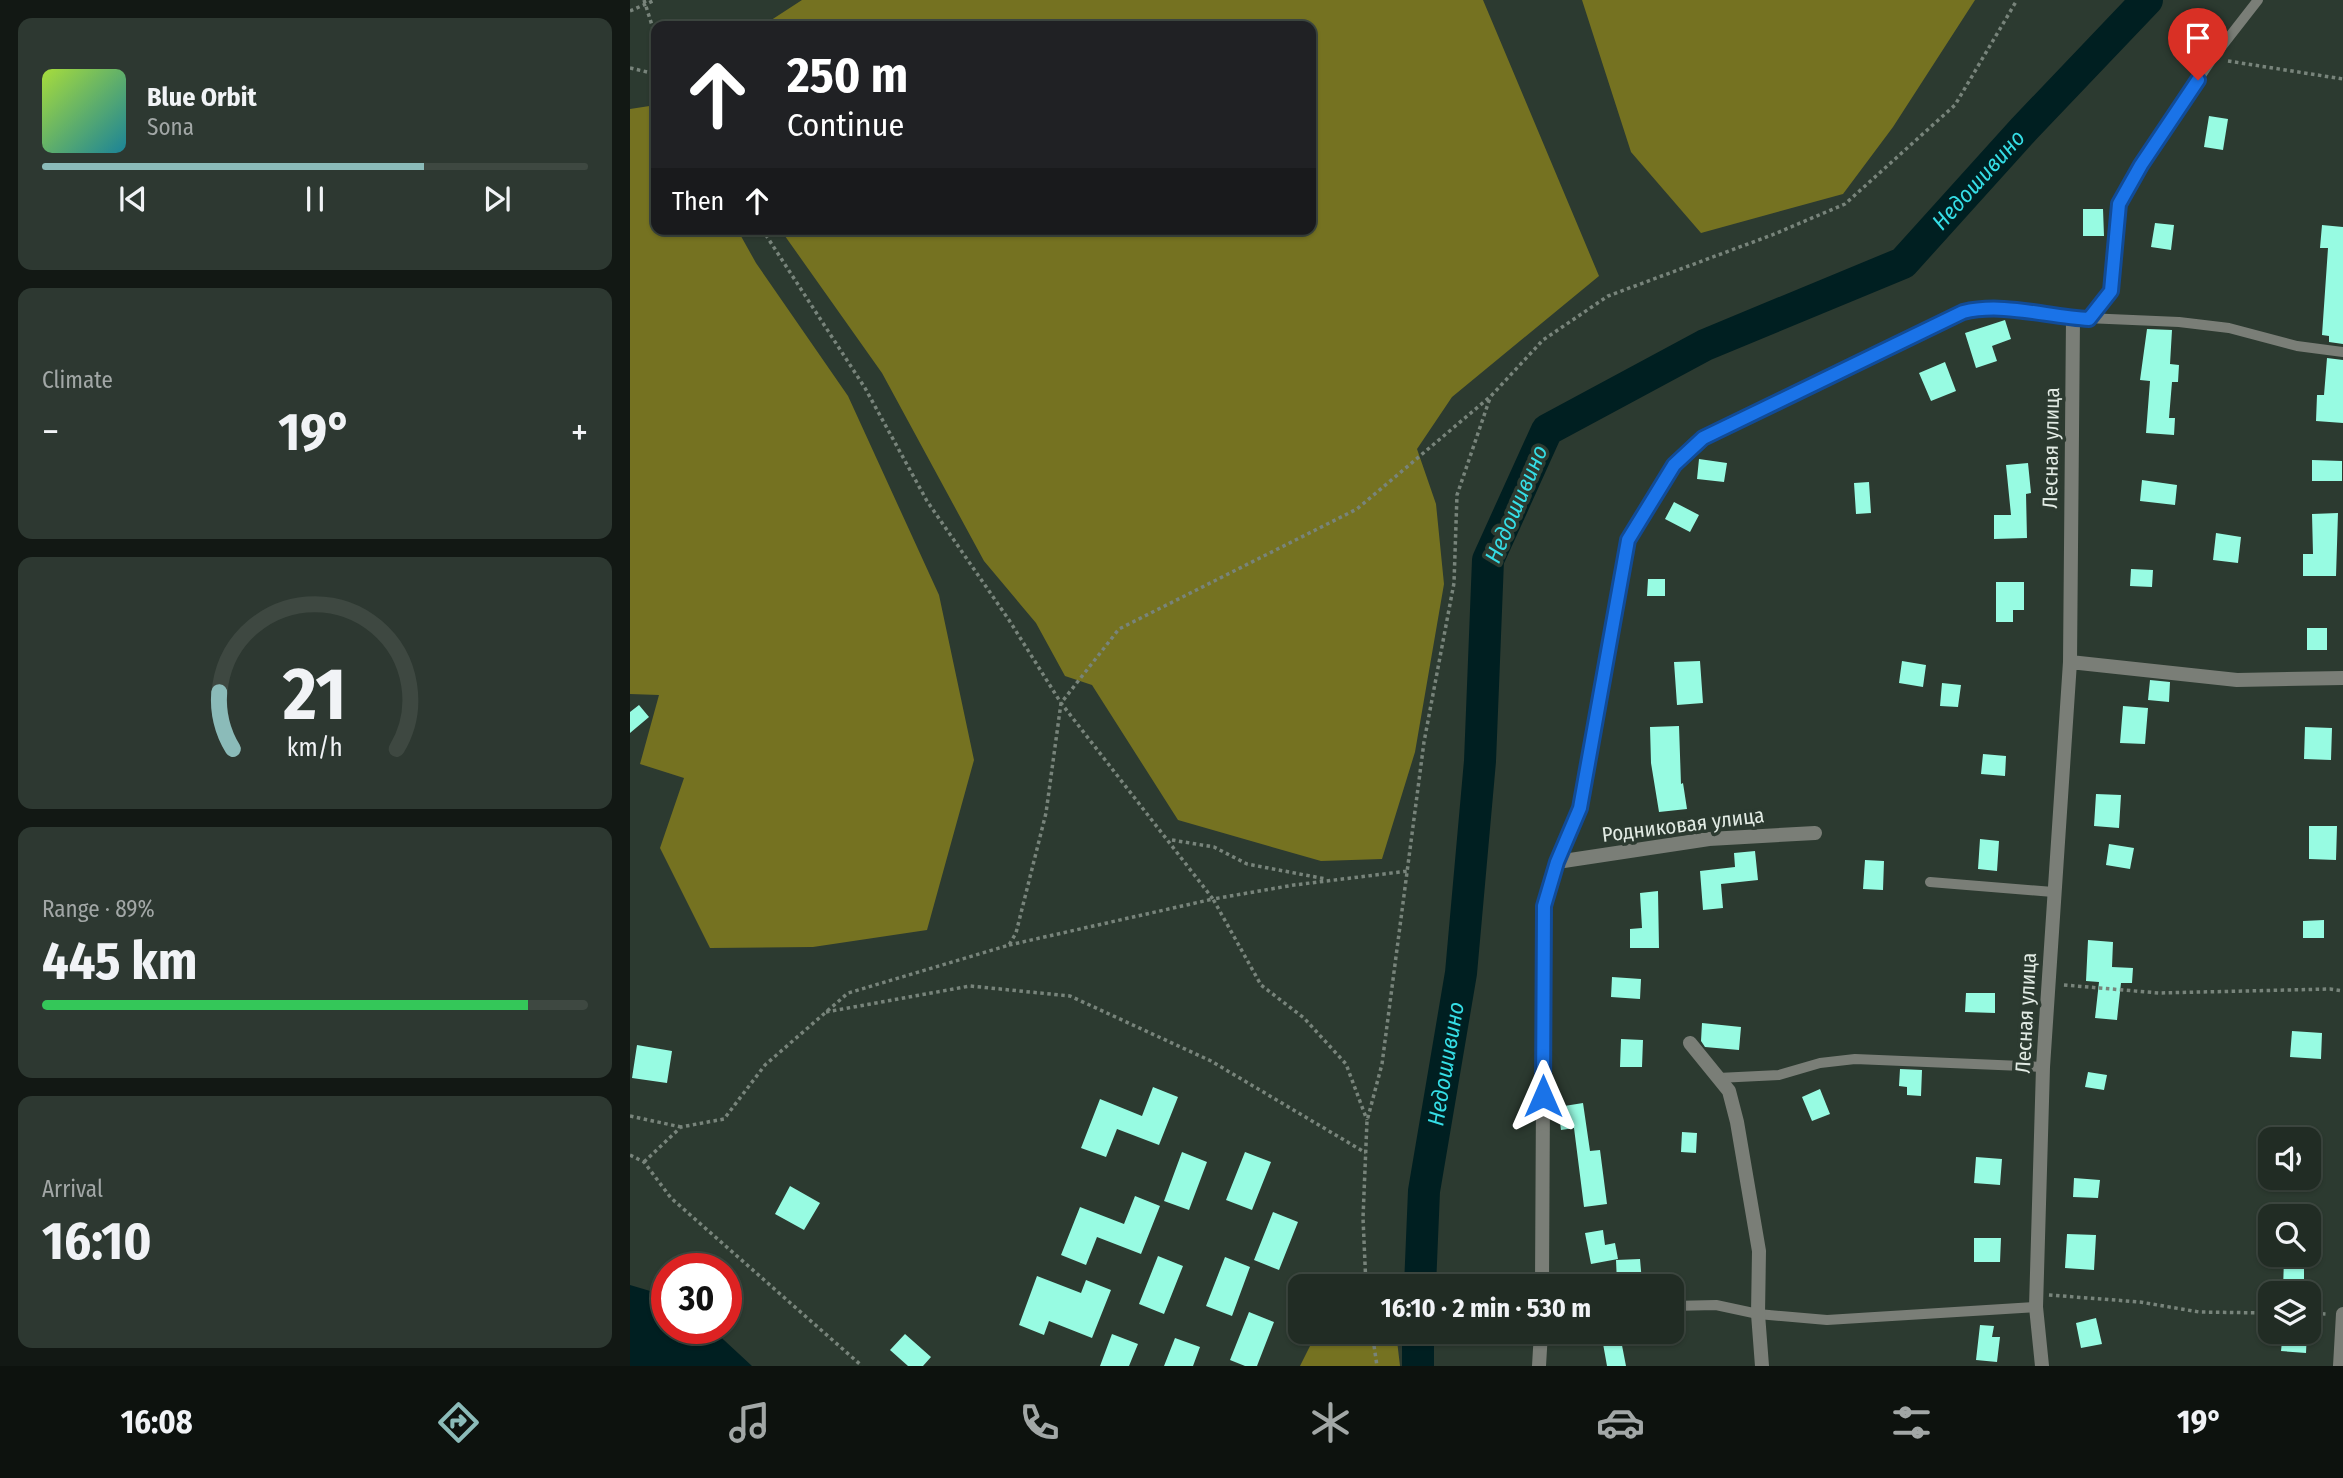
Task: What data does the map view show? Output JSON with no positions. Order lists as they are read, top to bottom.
{
  "streets": {
    "street": ["Лесная улица", "Родниковая улица"]
  },
  "water": ["Недошивино"],
  "page": {
    "turn": ["250 m", "Continue"],
    "song": ["Blue Orbit", "Sona"],
    "then": "Then",
    "tile": [
      "Climate",
      ["Range · 89%", "445 km"],
      ["Arrival", "16:10"]
    ],
    "heat": ["−", "19°", "+"],
    "limit": "30",
    "trip": "16:10 · 2 min · 530 m",
    "tabs": ["16:08", "19°"],
    "gauge": ["21", "km/h"]
  }
}
